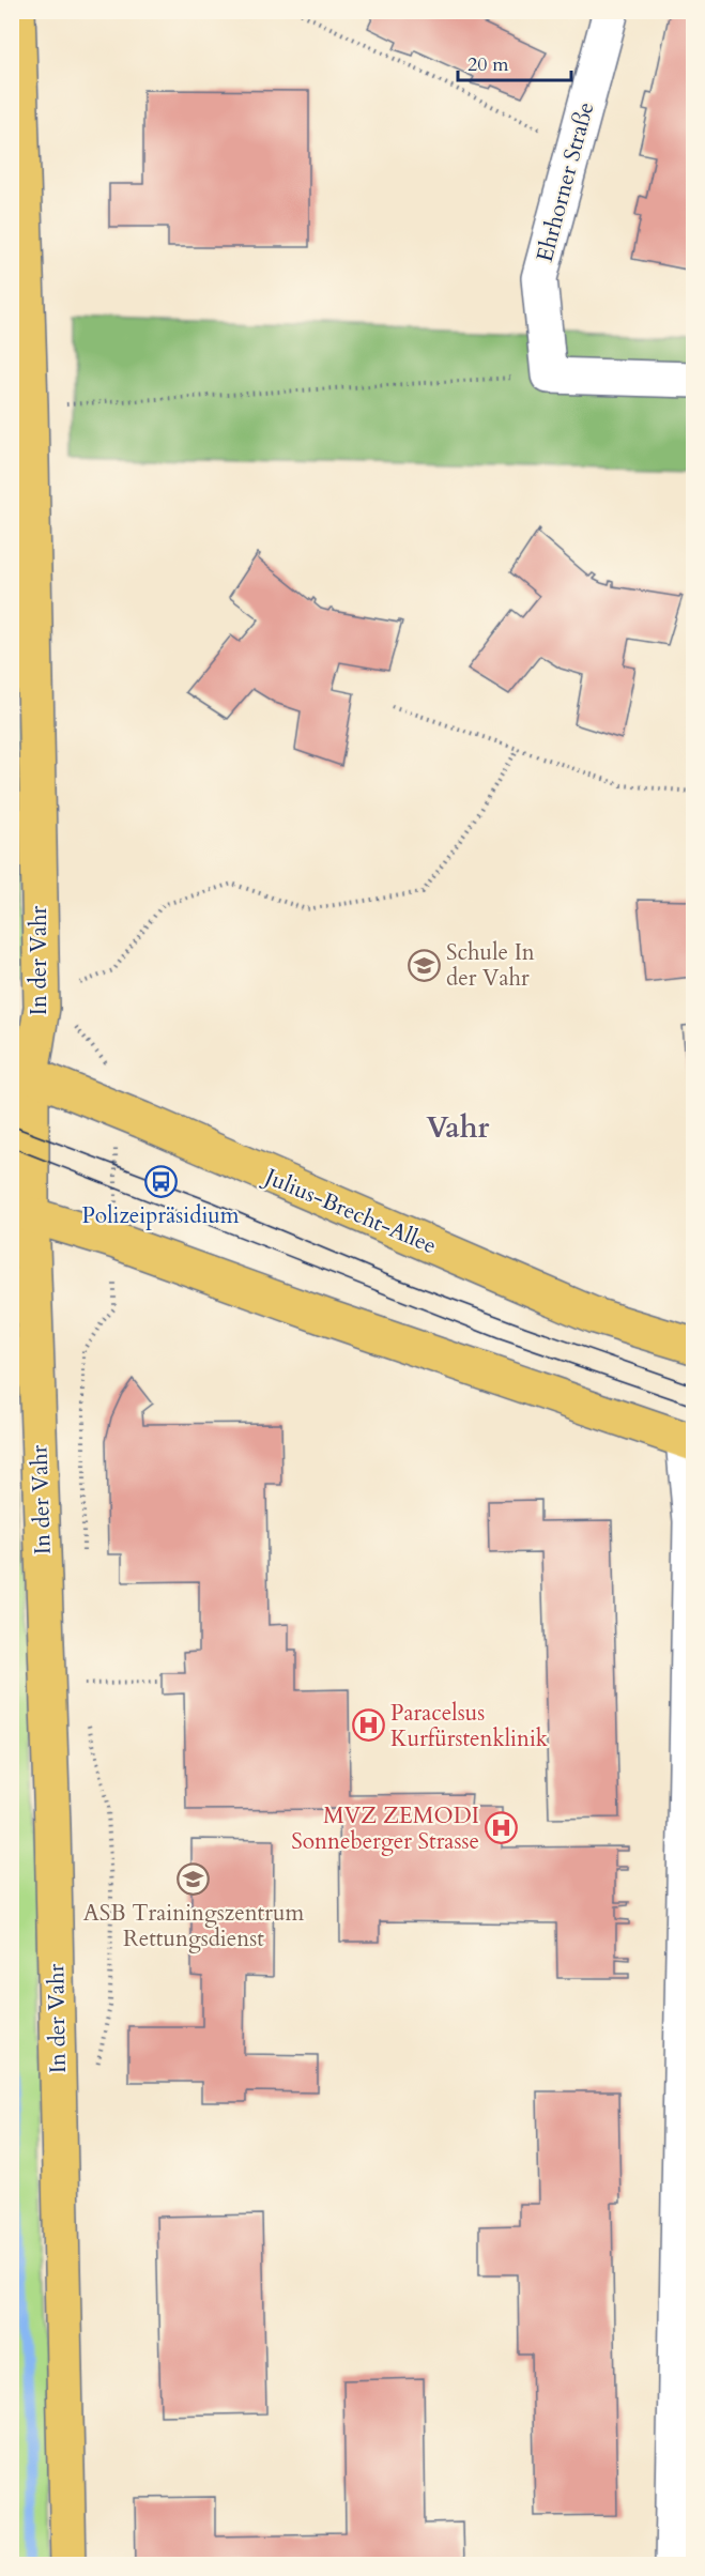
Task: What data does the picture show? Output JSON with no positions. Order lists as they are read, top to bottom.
{
  "streets": {
    "main road": ["In der Vahr", "Julius-Brecht-Allee"],
    "street": ["Ehrhorner Straße"]
  },
  "crossings": [
    ["In der Vahr", "Julius-Brecht-Allee"]
  ],
  "districts": ["Vahr"],
  "places": {
    "school or university": ["Schule In der Vahr", "ASB Trainingszentrum Rettungsdienst"],
    "bus stop": ["Polizeipräsidium"],
    "hospital": ["Paracelsus Kurfürstenklinik", "MVZ ZEMODI Sonneberger Strasse"]
  },
  "scale_bar": "20 m"
}
